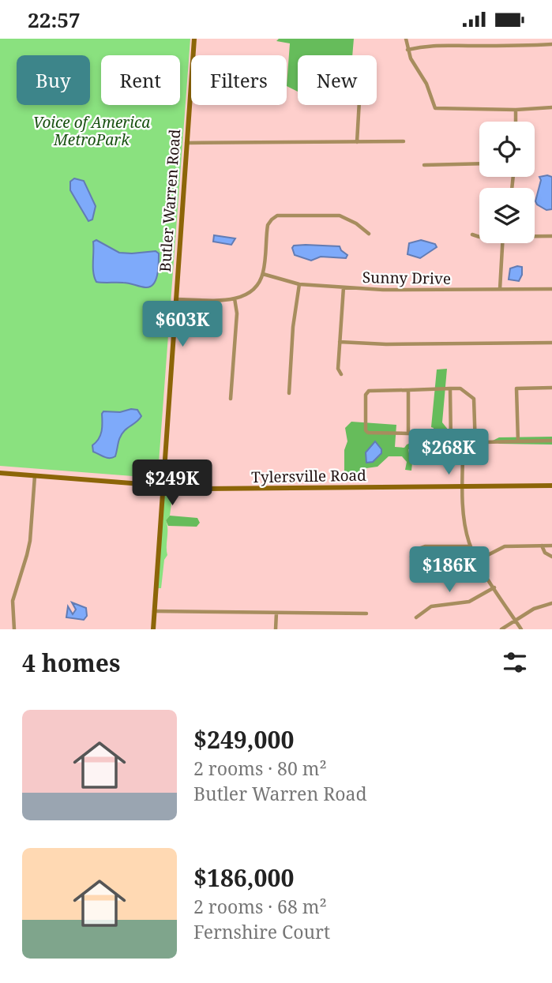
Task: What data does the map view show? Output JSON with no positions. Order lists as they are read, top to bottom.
{
  "streets": {
    "main road": ["Butler Warren Road", "Tylersville Road"],
    "street": ["Sunny Drive"]
  },
  "crossings": [
    ["Butler Warren Road", "Tylersville Road"]
  ],
  "parks": ["Voice of America MetroPark"],
  "page": {
    "status": "22:57",
    "chip": [
      "Buy",
      "Rent",
      "Filters",
      "New"
    ],
    "price": [
      "$603K",
      "$268K",
      "$249K",
      "$186K"
    ],
    "heading": "4 homes",
    "list": [
      {
        "name": "$249,000",
        "note": "2 rooms · 80 m² · Butler Warren Road"
      },
      {
        "name": "$186,000",
        "note": "2 rooms · 68 m² · Fernshire Court"
      }
    ]
  }
}
